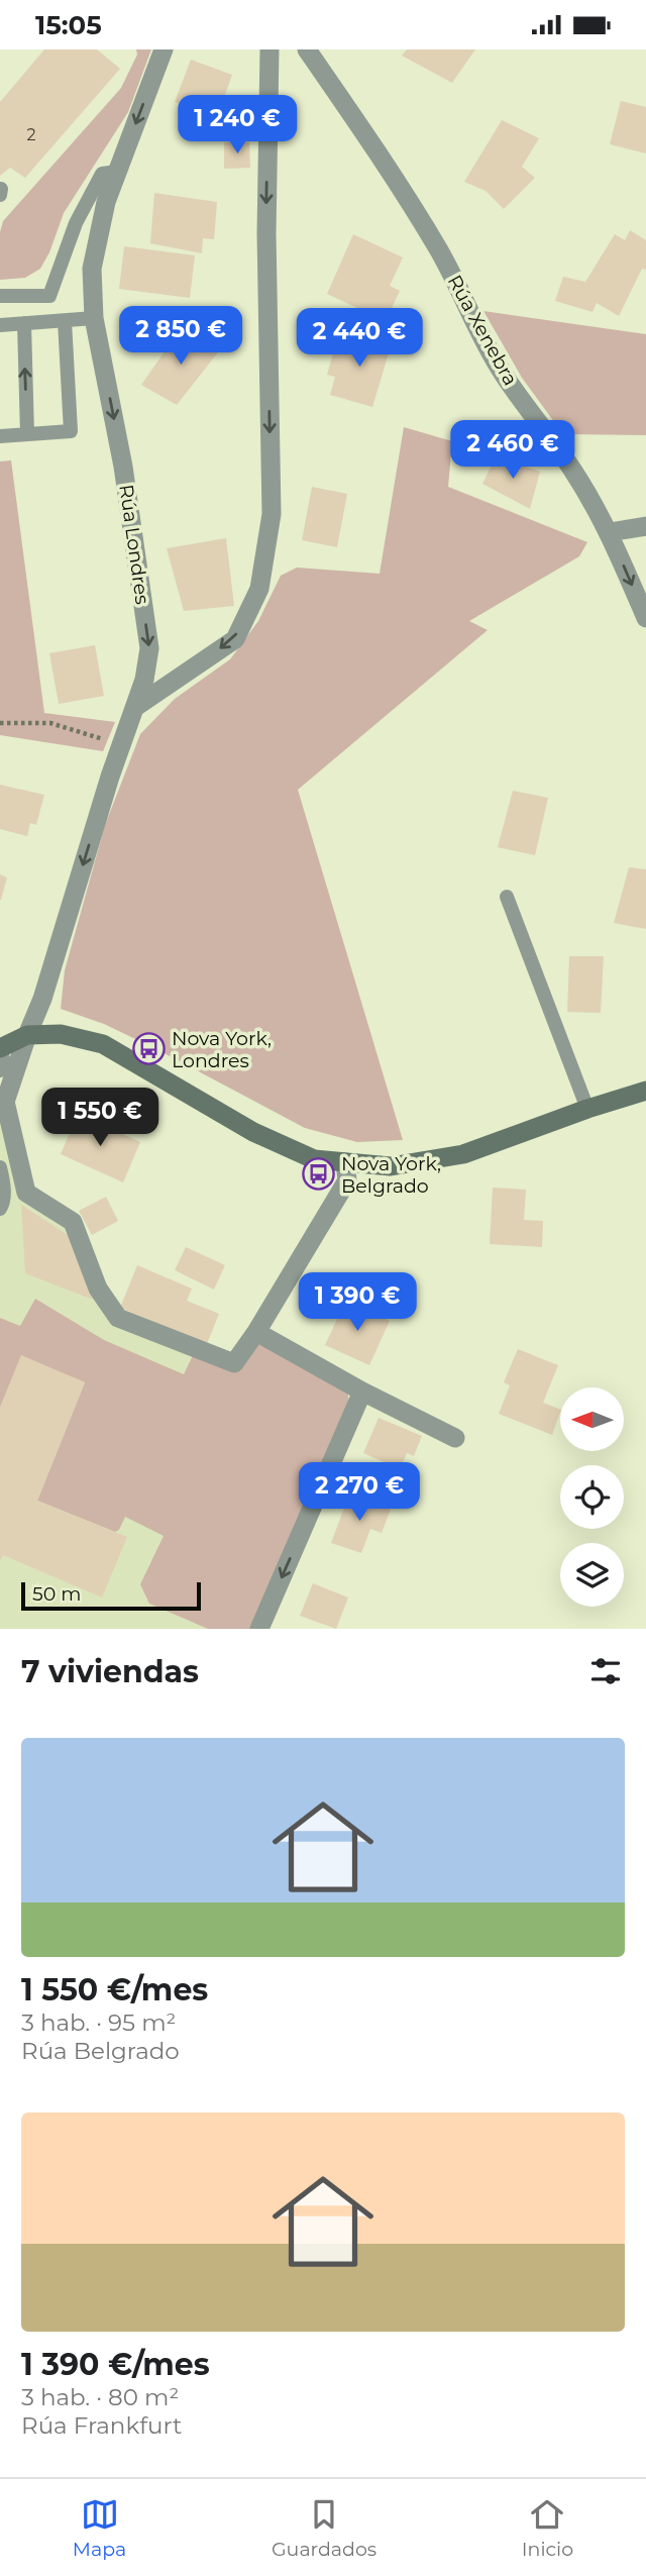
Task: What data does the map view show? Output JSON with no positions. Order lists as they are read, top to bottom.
{
  "streets": {
    "street": ["Rúa Xenebra", "Rúa Londres"]
  },
  "places": {
    "bus stop": ["Nova York, Londres", "Nova York, Belgrado"]
  },
  "house_numbers": ["2"],
  "scale_bar": "50 m",
  "north": "left",
  "page": {
    "status": "15:05",
    "price": [
      "1 240 €",
      "2 850 €",
      "2 440 €",
      "2 460 €",
      "1 550 €",
      "1 390 €",
      "2 270 €"
    ],
    "scale": "50 m",
    "heading": "7 viviendas",
    "list": [
      {
        "name": "1 550 €/mes",
        "note": "3 hab. · 95 m² · Rúa Belgrado"
      },
      {
        "name": "1 390 €/mes",
        "note": "3 hab. · 80 m² · Rúa Frankfurt"
      }
    ],
    "tabs": ["Mapa", "Guardados", "Inicio"]
  }
}
